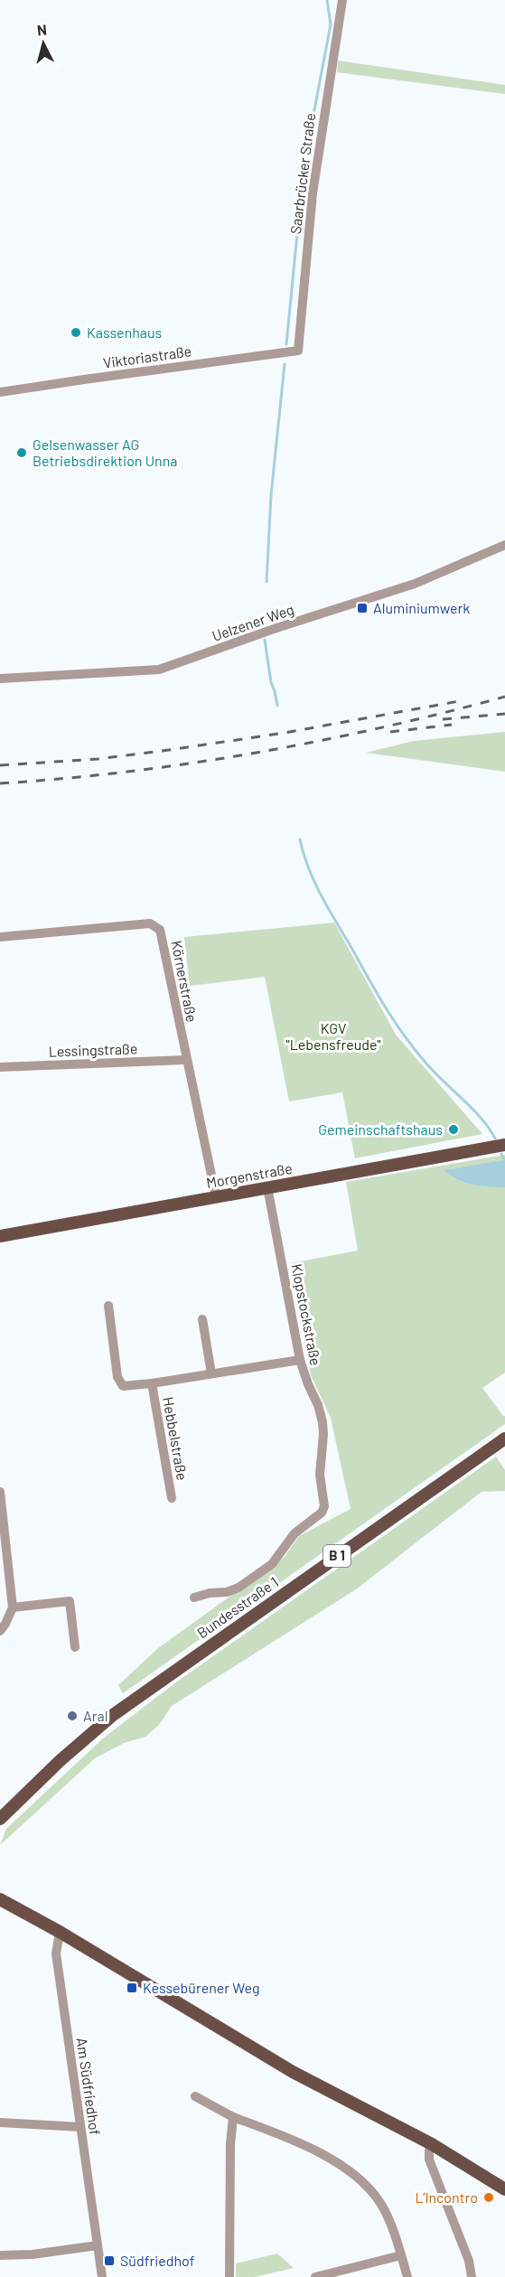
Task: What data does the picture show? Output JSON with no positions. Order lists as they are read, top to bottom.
{
  "streets": {
    "main road": ["Morgenstraße", "B 1", "Bundesstraße 1"],
    "street": [
      "Saarbrücker Straße",
      "Viktoriastraße",
      "Uelzener Weg",
      "Körnerstraße",
      "Lessingstraße",
      "Klopstockstraße",
      "Hebbelstraße",
      "Am Südfriedhof"
    ]
  },
  "crossings": [
    ["Saarbrücker Straße", "Viktoriastraße"],
    ["Körnerstraße", "Lessingstraße"],
    ["Körnerstraße", "Morgenstraße"],
    ["Morgenstraße", "Klopstockstraße"]
  ],
  "parks": ["KGV \"Lebensfreude\""],
  "places": {
    "other": [
      "Kassenhaus",
      "Gelsenwasser AG Betriebsdirektion Unna",
      "Gemeinschaftshaus",
      "Aral",
      "L’Incontro"
    ],
    "transit": ["Aluminiumwerk", "Kessebürener Weg", "Südfriedhof"]
  },
  "north": "top"
}
